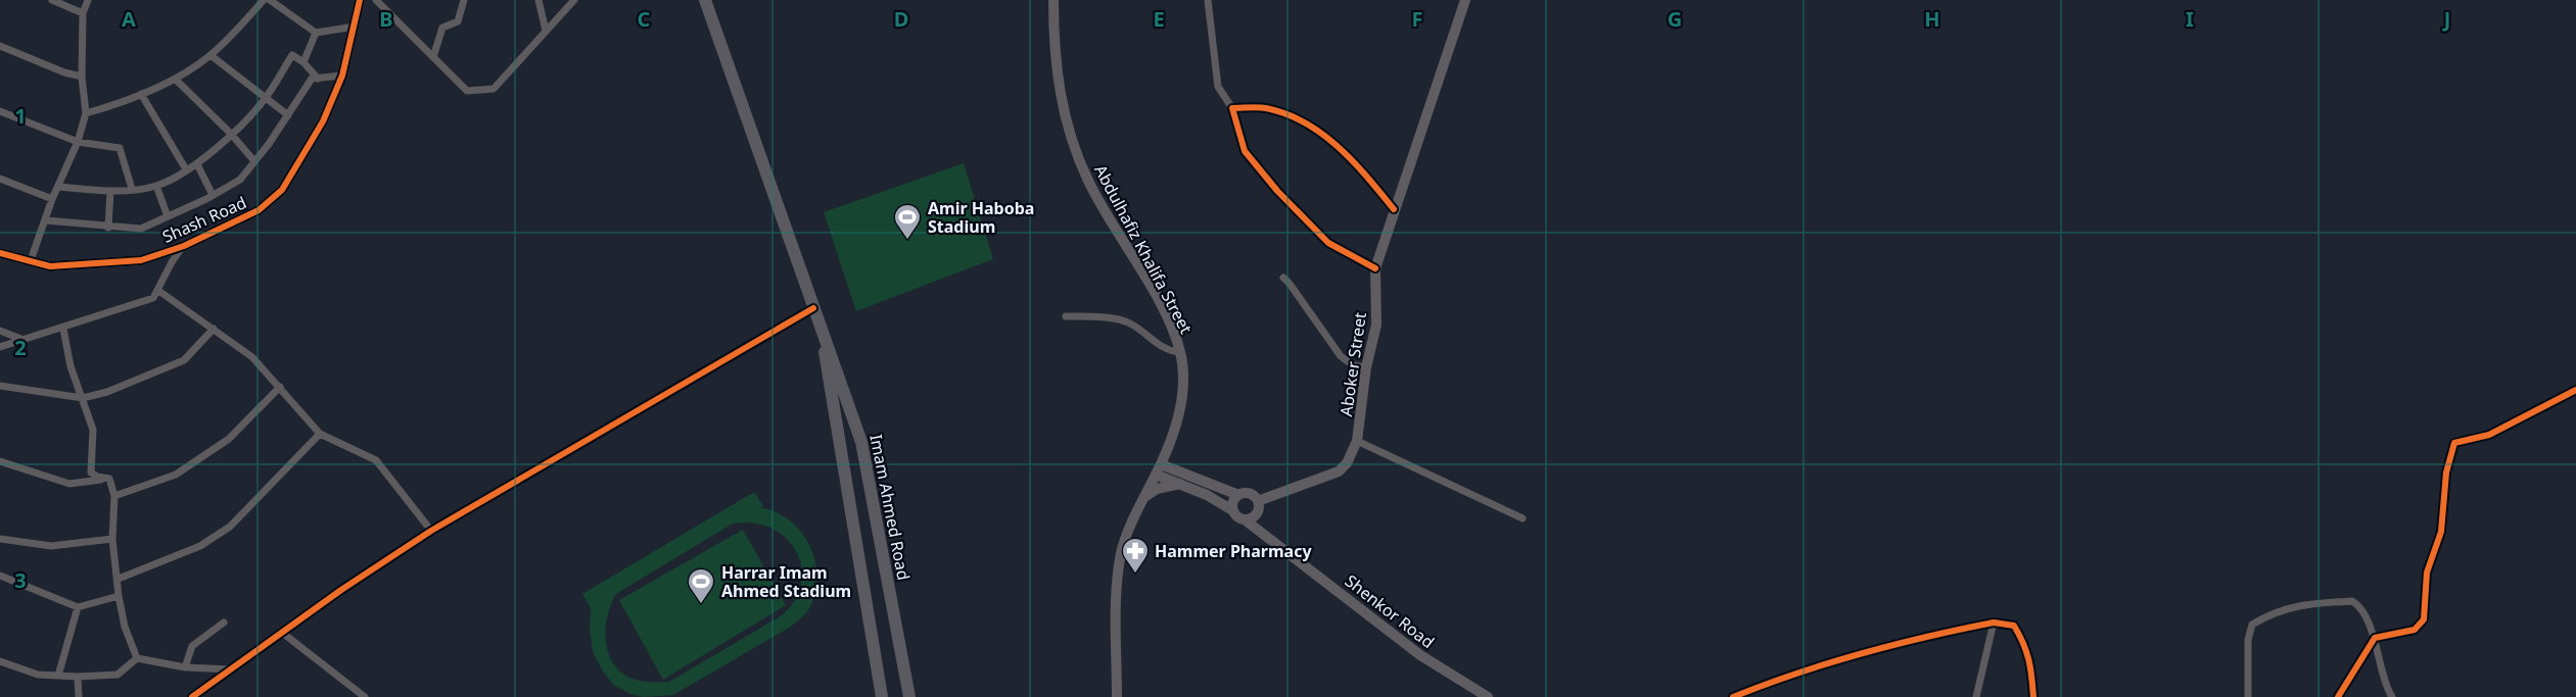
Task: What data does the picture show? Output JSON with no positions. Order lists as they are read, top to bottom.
{
  "streets": {
    "highway": ["Imam Ahmed Road"],
    "main road": [
      "Shash Road",
      "Abdulhafiz Khalifa Street",
      "Aboker Street",
      "Shenkor Road"
    ]
  },
  "crossings": [
    ["Aboker Street", "Shenkor Road"]
  ],
  "places": {
    "sports": ["Amir Haboba Stadium", "Harrar Imam Ahmed Stadium"],
    "pharmacy": ["Hammer Pharmacy"]
  },
  "grid": {
    "columns": [
      "A",
      "B",
      "C",
      "D",
      "E",
      "F",
      "G",
      "H",
      "I",
      "J"
    ],
    "rows": ["1", "2", "3"]
  }
}
